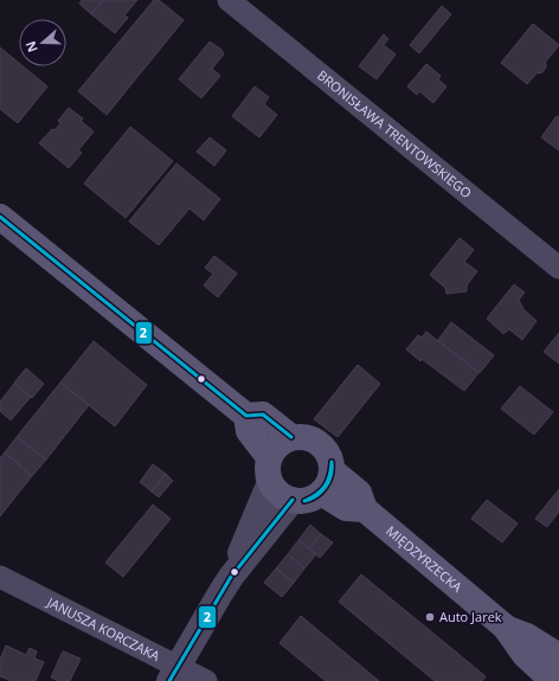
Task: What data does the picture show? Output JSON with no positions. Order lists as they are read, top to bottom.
{
  "streets": {
    "main road": ["MIĘDZYRZECKA"],
    "street": ["BRONISŁAWA TRENTOWSKIEGO", "JANUSZA KORCZAKA"]
  },
  "places": ["Auto Jarek"],
  "lines": ["transit line 2"],
  "north": "left"
}
